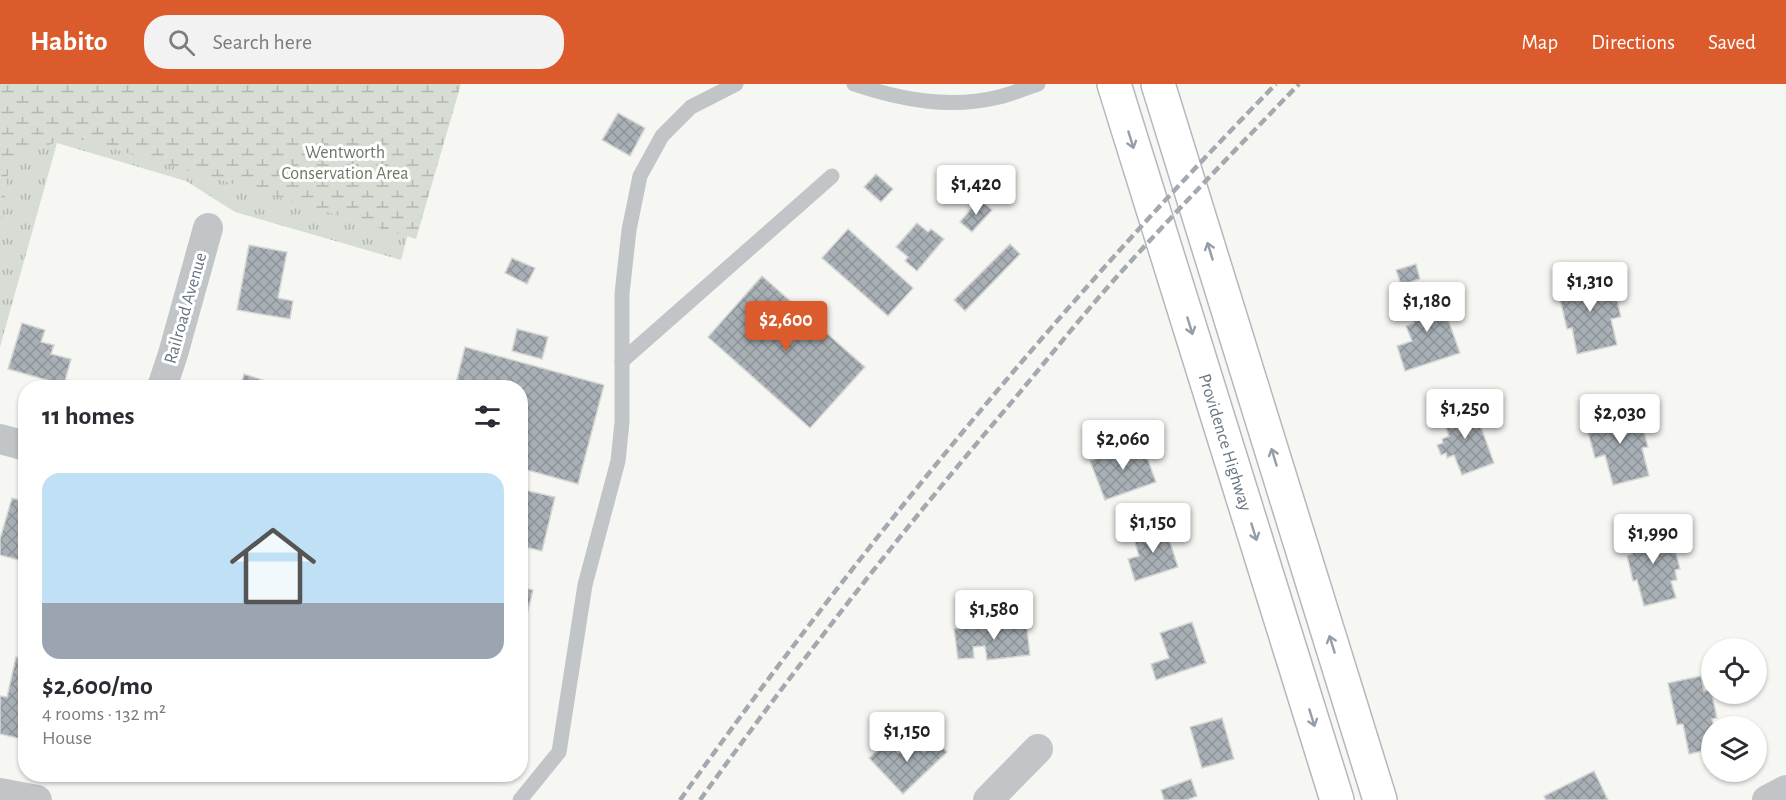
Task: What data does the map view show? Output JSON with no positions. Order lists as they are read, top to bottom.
{
  "streets": {
    "main road": ["Providence Highway"],
    "street": ["Railroad Avenue"]
  },
  "parks": ["Wentworth Conservation Area"],
  "page": {
    "header": "Habito",
    "search": "Search here",
    "nav": ["Map", "Directions", "Saved"],
    "price": [
      "$1,420",
      "$1,310",
      "$1,180",
      "$2,600",
      "$1,250",
      "$2,030",
      "$2,060",
      "$1,150",
      "$1,990",
      "$1,580",
      "$1,150"
    ],
    "heading": "11 homes",
    "list": [
      {
        "name": "$2,600/mo",
        "note": "4 rooms · 132 m² · House"
      }
    ]
  }
}
